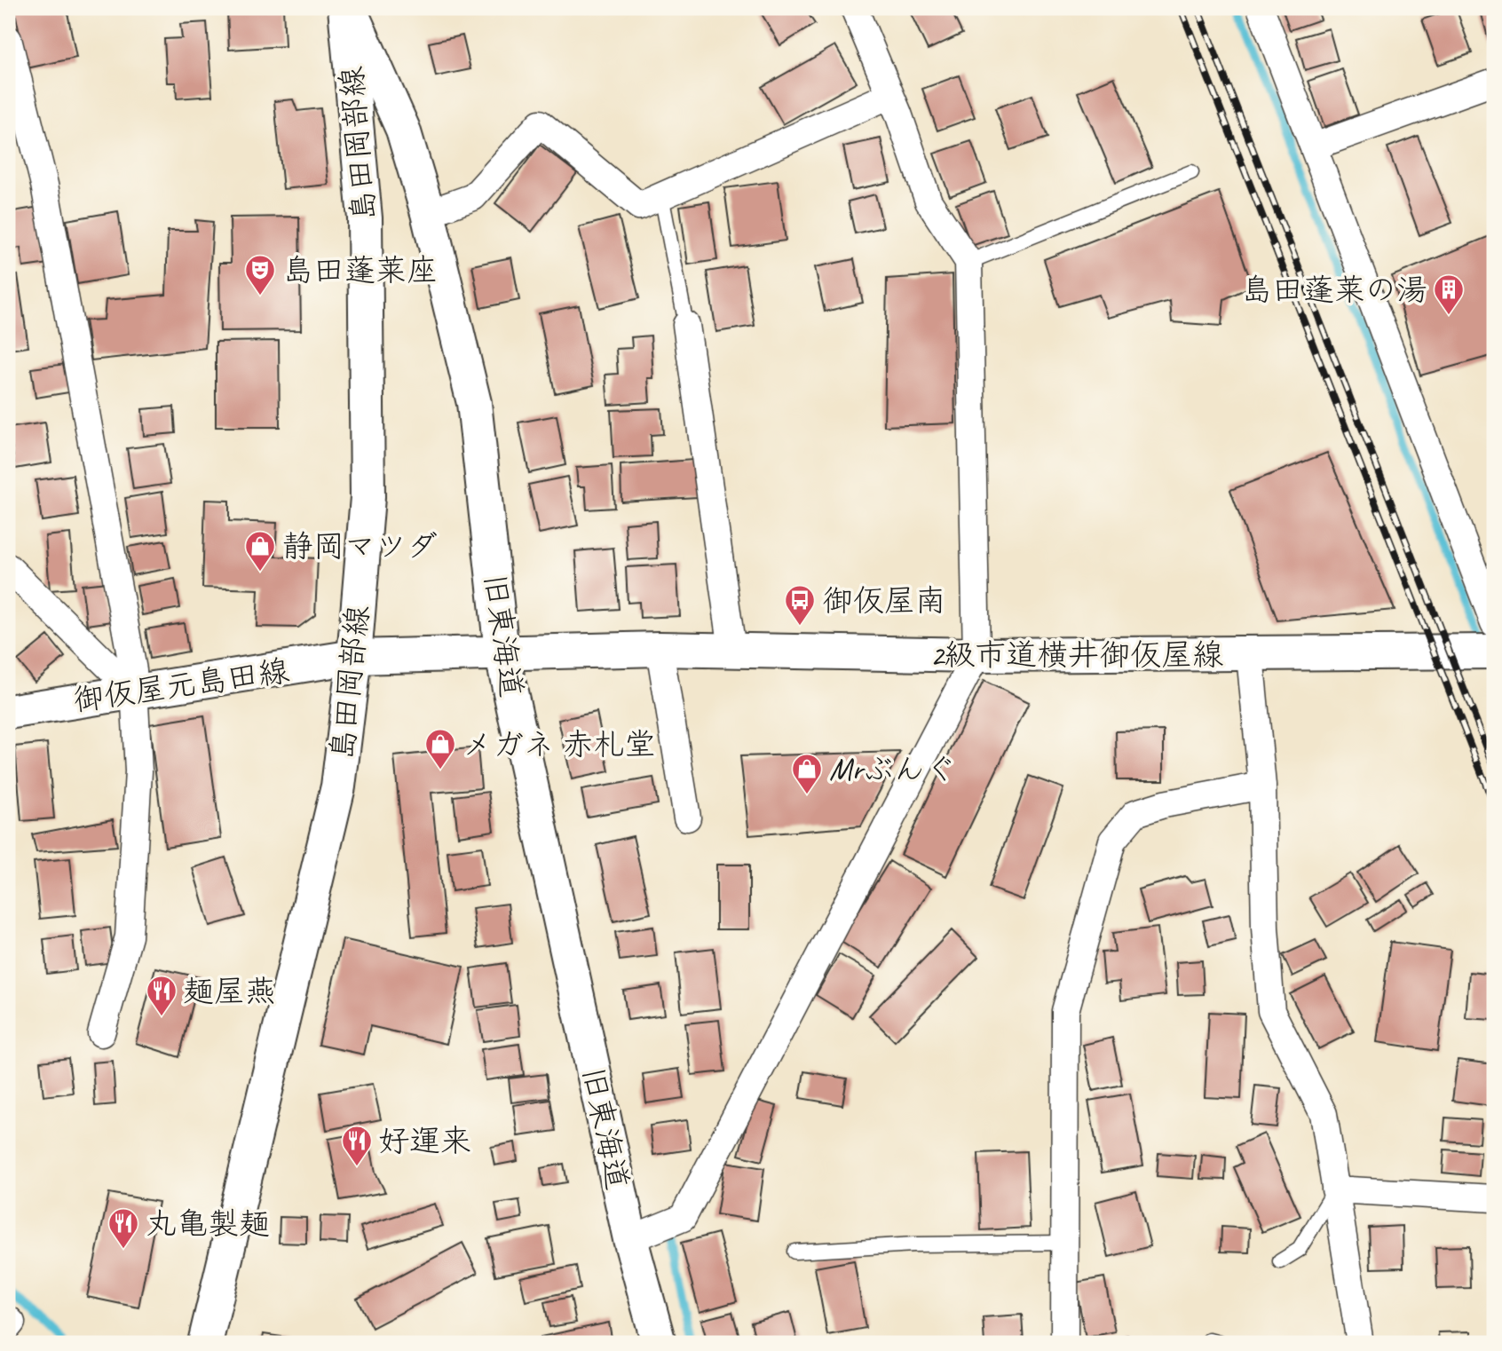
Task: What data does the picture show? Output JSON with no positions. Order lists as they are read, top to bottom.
{
  "streets": {
    "street": [
      "島田岡部線",
      "旧東海道",
      "2級市道横井御仮屋線",
      "御仮屋元島田線"
    ]
  },
  "crossings": [
    ["島田岡部線", "旧東海道"],
    ["島田岡部線", "御仮屋元島田線"],
    ["旧東海道", "2級市道横井御仮屋線"],
    ["旧東海道", "御仮屋元島田線"],
    ["2級市道横井御仮屋線", "御仮屋元島田線"]
  ],
  "places": {
    "theatre": ["島田蓬莱座"],
    "building": ["島田蓬莱の湯"],
    "shop": ["静岡マツダ", "メガネ 赤札堂", "Mrぶんぐ"],
    "bus stop": ["御仮屋南"],
    "restaurant": ["麺屋燕", "好運来", "丸亀製麺"]
  }
}
